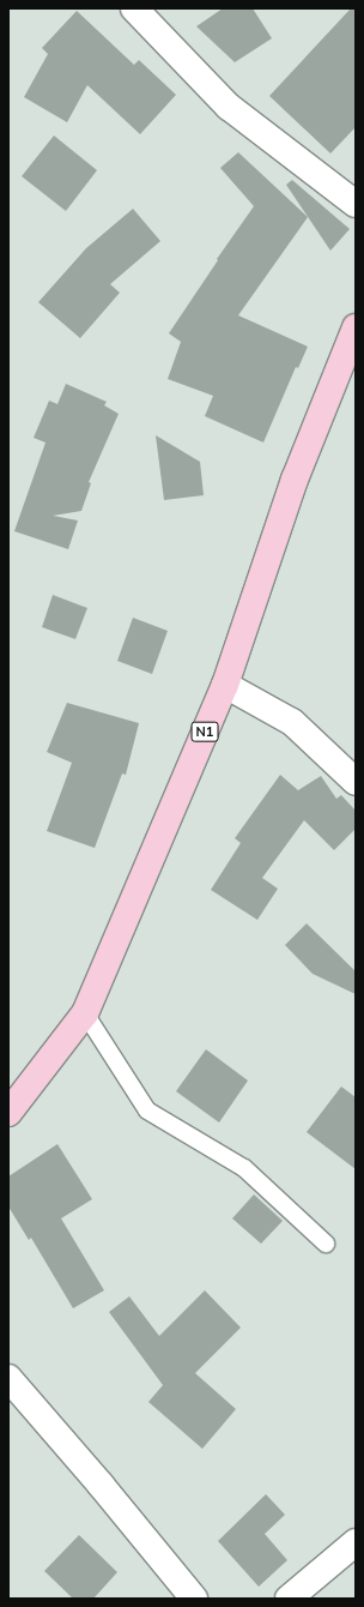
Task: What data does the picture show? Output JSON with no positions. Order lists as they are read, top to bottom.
{
  "streets": {
    "highway": ["N1"]
  }
}
